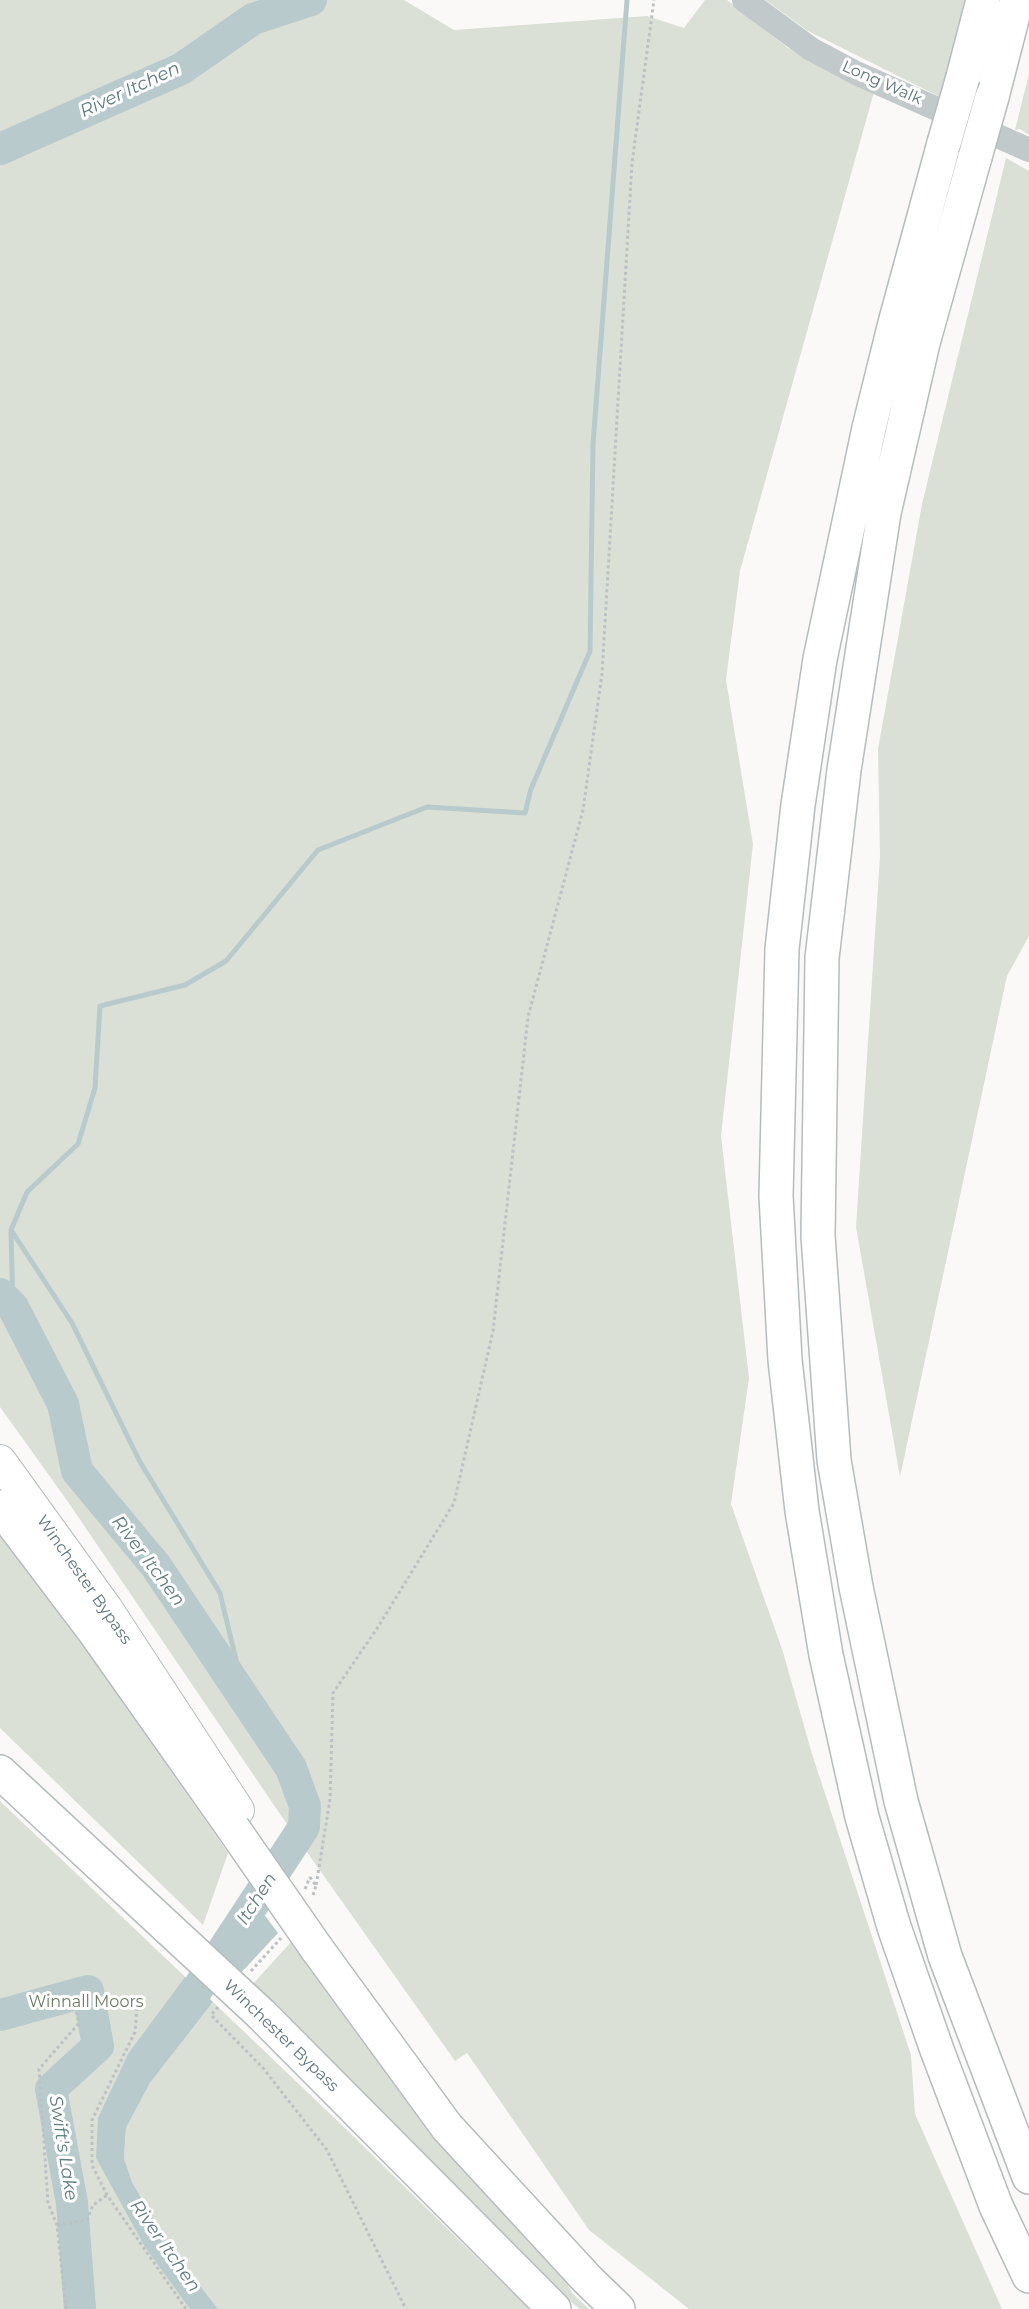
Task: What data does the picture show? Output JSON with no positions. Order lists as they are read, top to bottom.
{
  "streets": {
    "highway": ["Winchester Bypass"],
    "street": ["Long Walk"]
  },
  "water": ["River Itchen", "Itchen", "Swift's Lake"],
  "parks": ["Winnall Moors"]
}
